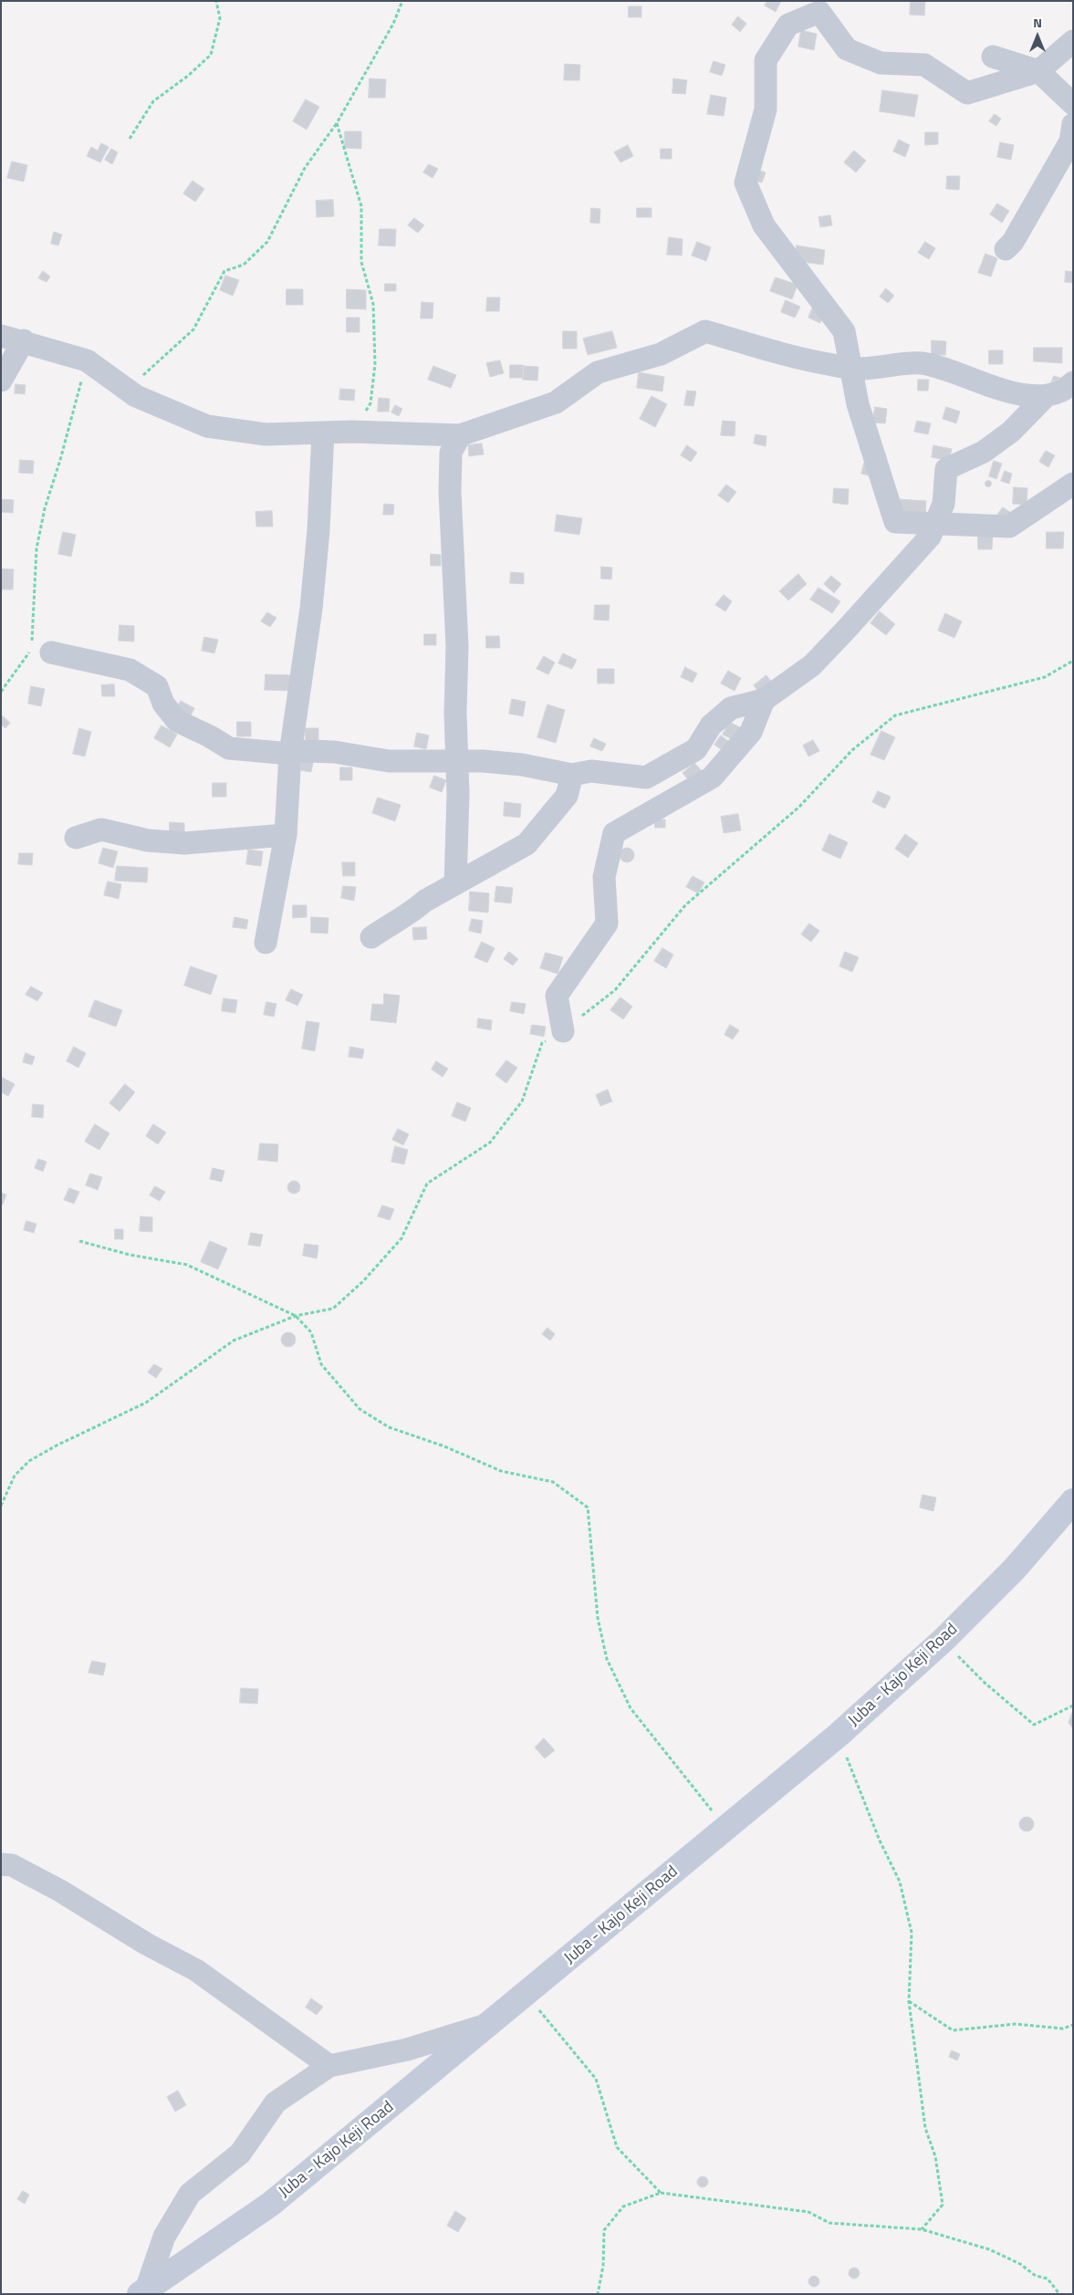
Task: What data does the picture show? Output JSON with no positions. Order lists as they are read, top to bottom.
{
  "streets": {
    "main road": ["Juba - Kajo Keji Road"]
  },
  "north": "top"
}
